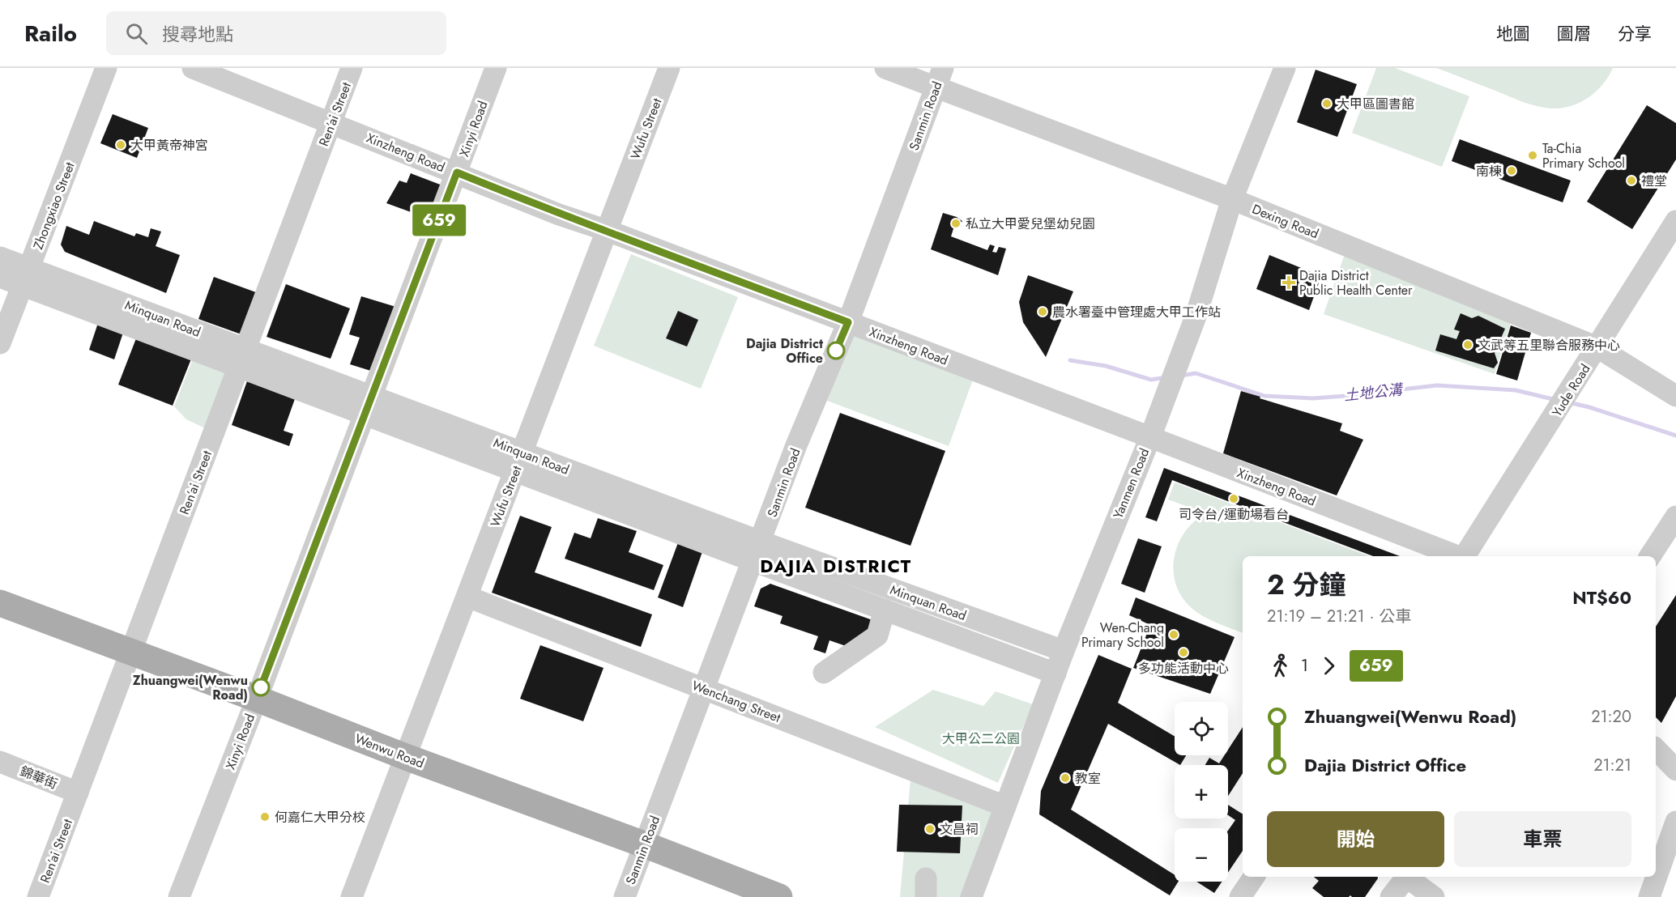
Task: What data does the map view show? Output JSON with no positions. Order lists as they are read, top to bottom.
{
  "streets": {
    "main road": ["Wenwu Road"],
    "street": [
      "Ren’ai Street",
      "Sanmin Road",
      "Xinyi Road",
      "Wufu Street",
      "Xinzheng Road",
      "Zhongxiao Street",
      "Dexing Road",
      "Minquan Road",
      "Yude Road",
      "Yanmen Road",
      "Wenchang Street",
      "錦華街"
    ]
  },
  "crossings": [
    ["Ren’ai Street", "Xinzheng Road"],
    ["Ren’ai Street", "Minquan Road"],
    ["Ren’ai Street", "Wenwu Road"],
    ["Ren’ai Street", "錦華街"],
    ["Sanmin Road", "Xinzheng Road"],
    ["Sanmin Road", "Dexing Road"],
    ["Sanmin Road", "Minquan Road"],
    ["Sanmin Road", "Wenchang Street"],
    ["Sanmin Road", "Wenwu Road"],
    ["Xinyi Road", "Xinzheng Road"],
    ["Xinyi Road", "Minquan Road"],
    ["Xinyi Road", "Wenwu Road"],
    ["Wufu Street", "Xinzheng Road"],
    ["Wufu Street", "Minquan Road"],
    ["Wufu Street", "Wenchang Street"],
    ["Wufu Street", "Wenwu Road"],
    ["Xinzheng Road", "Yanmen Road"],
    ["Zhongxiao Street", "Minquan Road"],
    ["Dexing Road", "Yude Road"],
    ["Dexing Road", "Yanmen Road"],
    ["Minquan Road", "Yanmen Road"],
    ["Yanmen Road", "Wenchang Street"]
  ],
  "districts": ["DAJIA DISTRICT"],
  "water": ["土地公溝"],
  "parks": ["大甲公二公園"],
  "places": {
    "other": [
      "大甲區圖書館",
      "大甲黃帝神宮",
      "Ta-Chia Primary School",
      "南棟",
      "禮堂",
      "私立大甲愛兒堡幼兒園",
      "農水署臺中管理處大甲工作站",
      "文武等五里聯合服務中心",
      "Dajia District Office",
      "司令台/運動場看台",
      "Wen-Chang Primary School",
      "多功能活動中心",
      "Zhuangwei(Wenwu Road)",
      "教室",
      "何嘉仁大甲分校",
      "文昌祠"
    ],
    "health": ["Dajia District Public Health Center"]
  },
  "lines": ["bus line 659"],
  "page": {
    "header": "Railo",
    "search": "搜尋地點",
    "nav": ["地圖", "圖層", "分享"],
    "on_map": "659",
    "heading": ["2 分鐘", "21:19 – 21:21 · 公車", "NT$60"],
    "legs": ["1", "659"],
    "list": [
      {
        "name": "Zhuangwei(Wenwu Road)",
        "value": "21:20"
      },
      {
        "name": "Dajia District Office",
        "value": "21:21"
      }
    ],
    "map_buttons": ["+", "−"],
    "buttons": ["開始", "車票"]
  }
}
